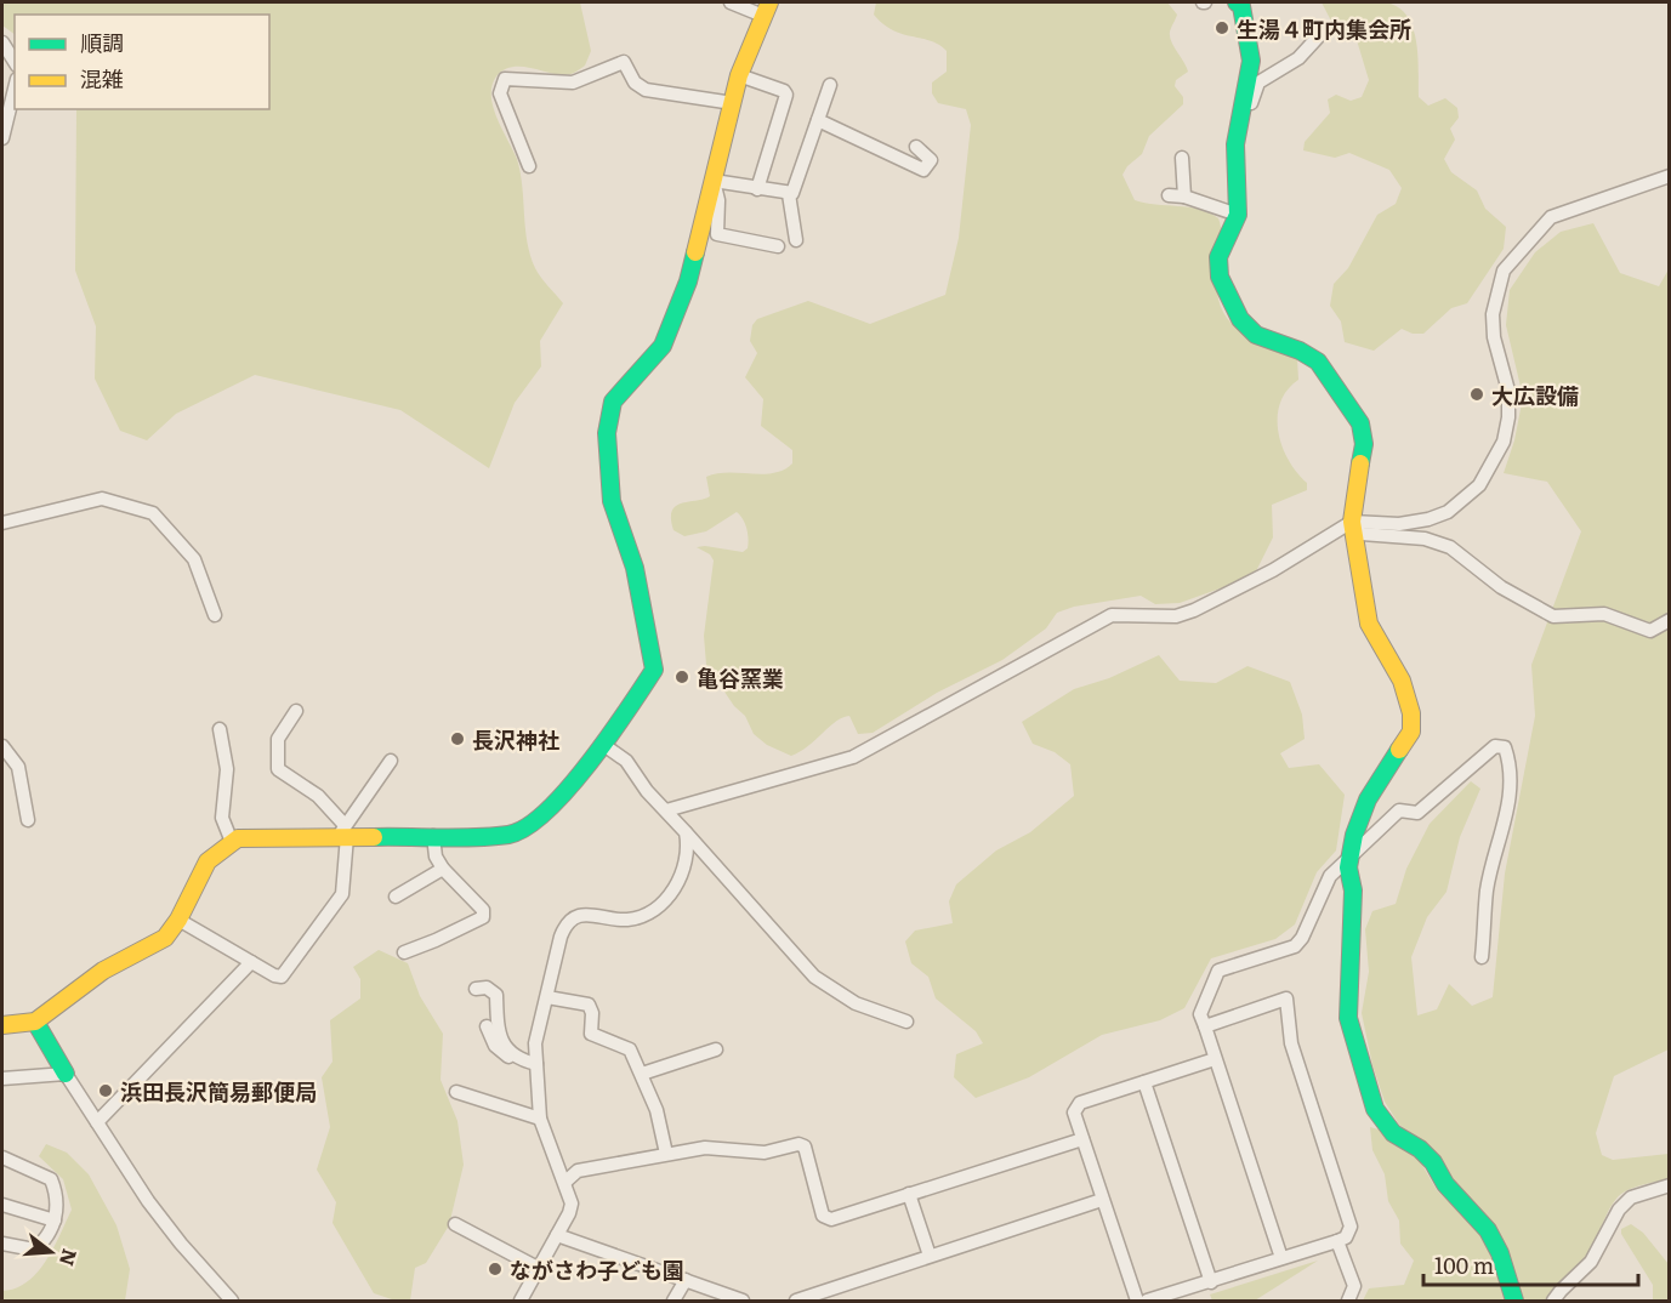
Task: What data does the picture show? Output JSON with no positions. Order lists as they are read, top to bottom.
{
  "places": [
    "生湯４町内集会所",
    "大広設備",
    "亀谷窯業",
    "長沢神社",
    "浜田長沢簡易郵便局",
    "ながさわ子ども園"
  ],
  "legend": ["順調", "混雑"],
  "scale_bar": "100 m",
  "north": "right"
}
